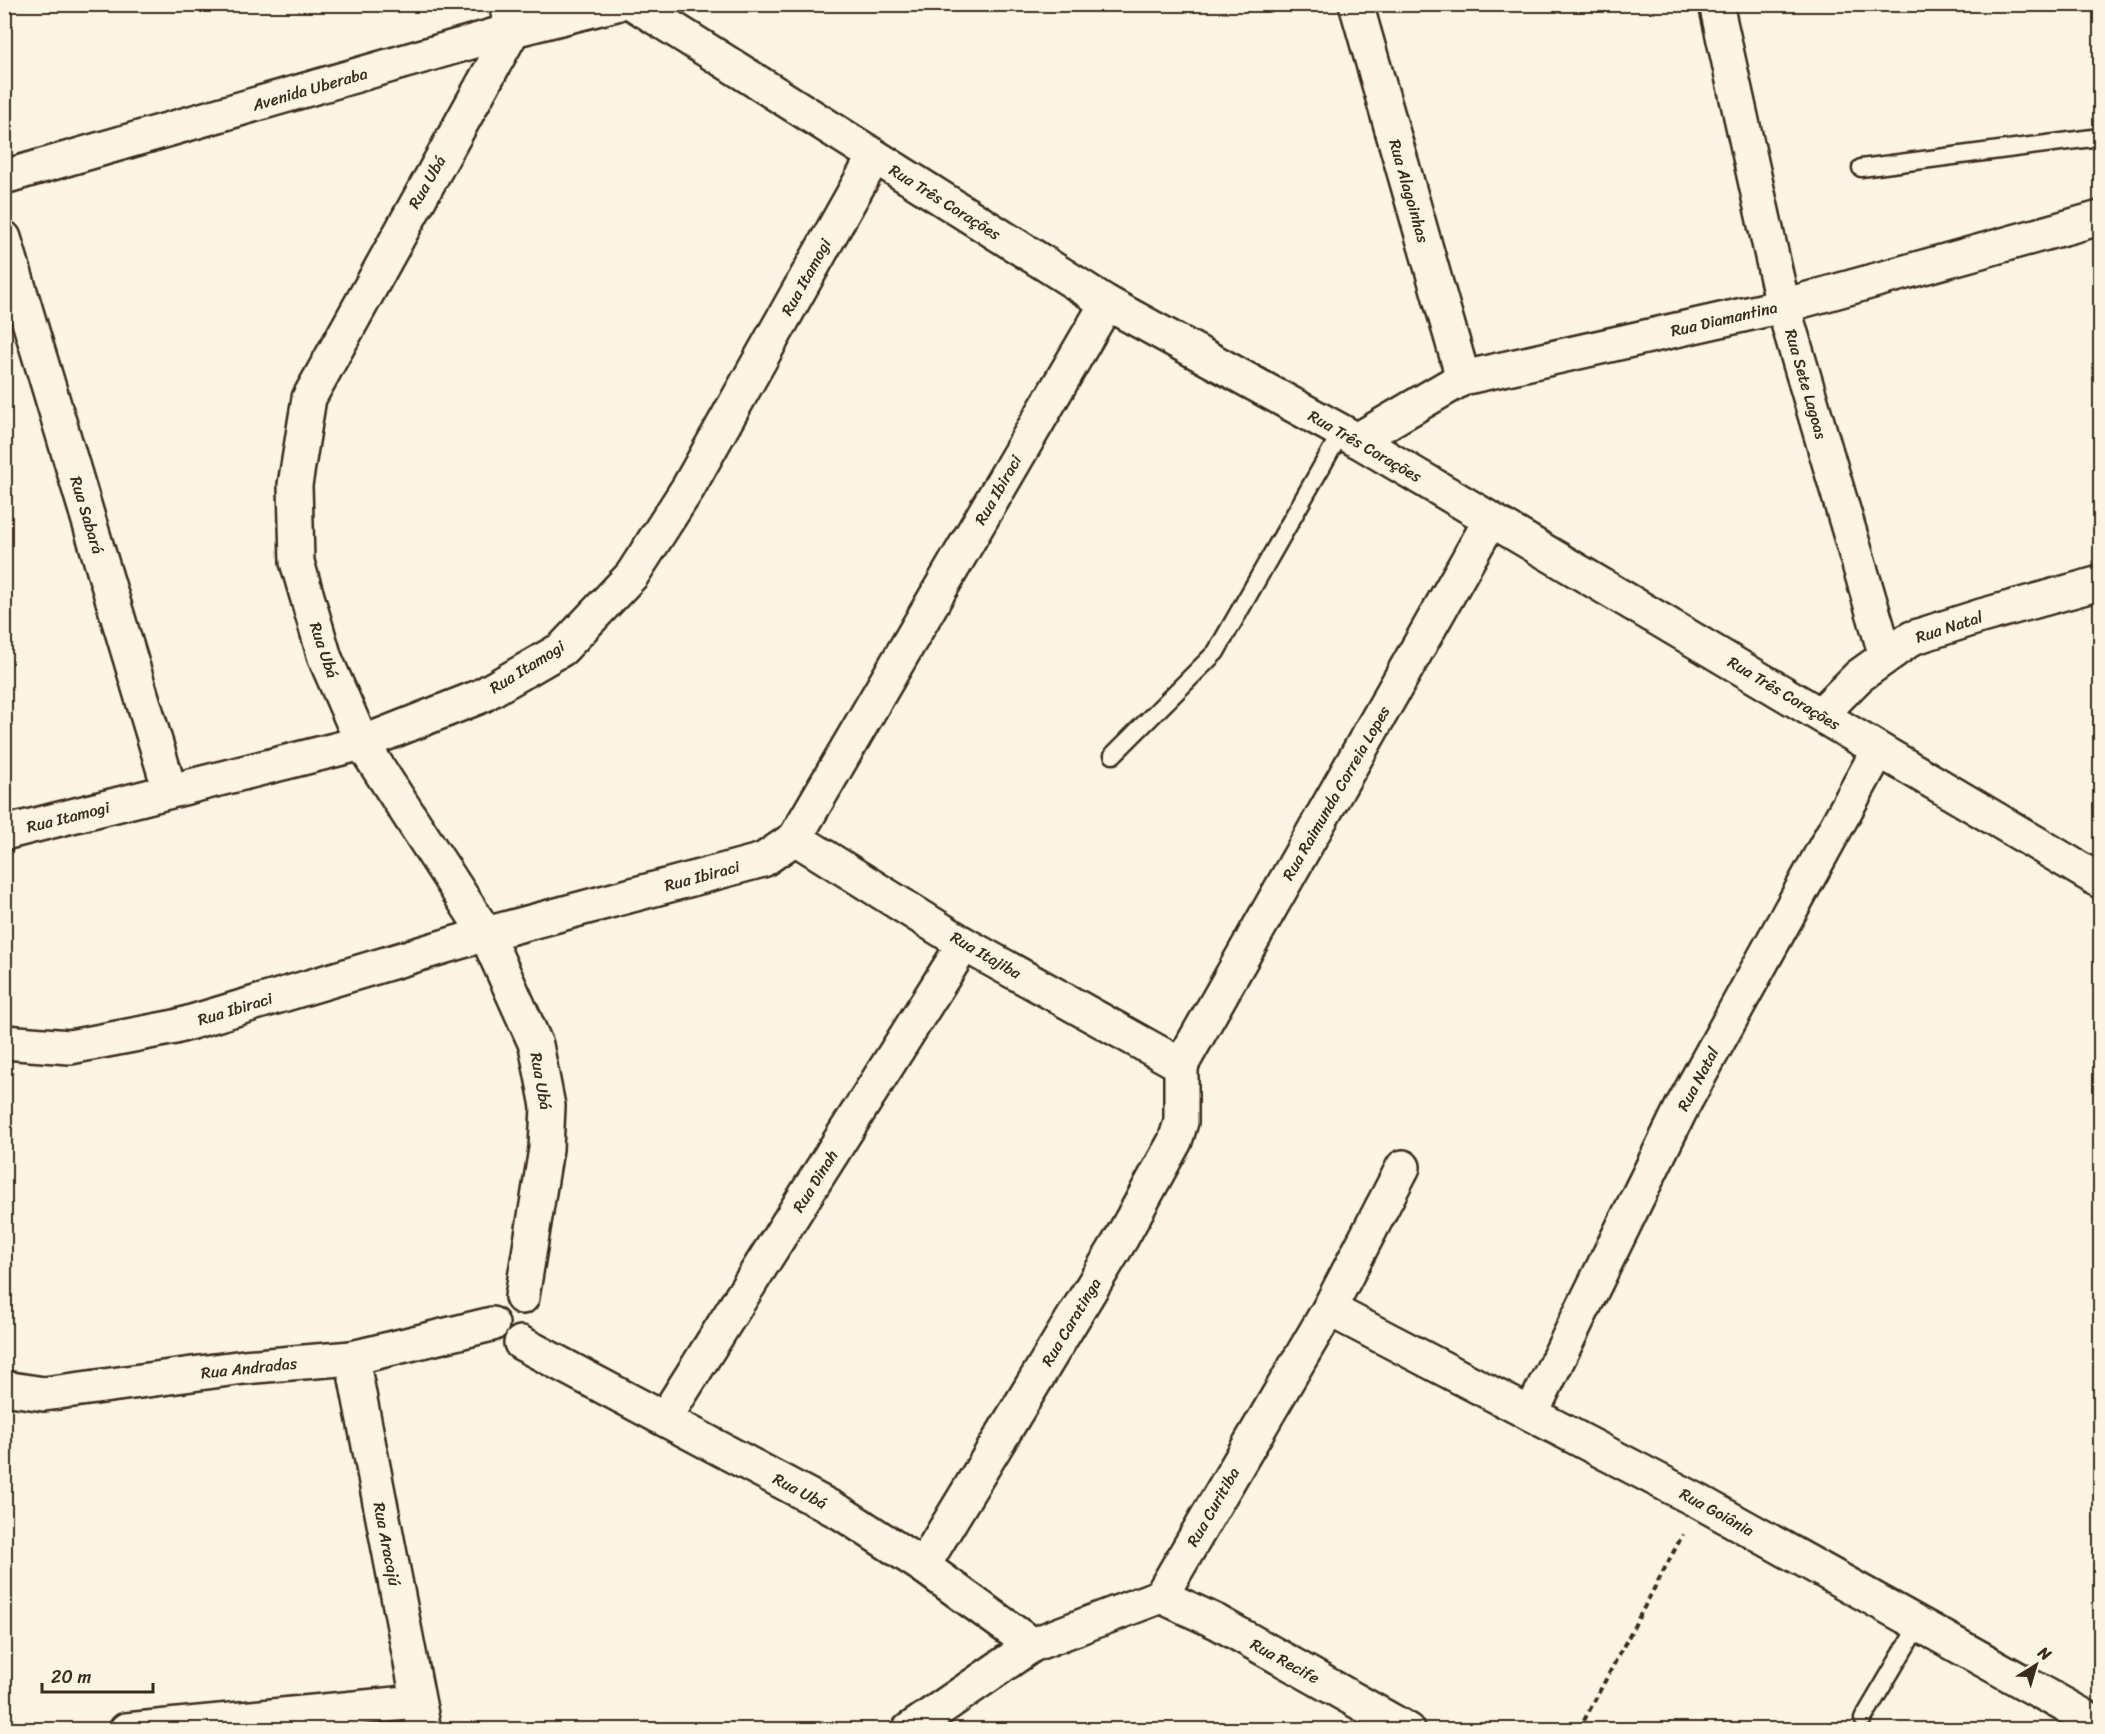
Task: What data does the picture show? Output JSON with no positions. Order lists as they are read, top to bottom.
{
  "streets": {
    "street": [
      "Avenida Uberaba",
      "Rua Ubá",
      "Rua Alagoinhas",
      "Rua Três Corações",
      "Rua Itamogi",
      "Rua Diamantina",
      "Rua Sete Lagoas",
      "Rua Ibiraci",
      "Rua Sabará",
      "Rua Natal",
      "Rua Raimunda Correia Lopes",
      "Rua Itajiba",
      "Rua Dinah",
      "Rua Caratinga",
      "Rua Andradas",
      "Rua Curitiba",
      "Rua Goiânia",
      "Rua Aracajú",
      "Rua Recife"
    ]
  },
  "crossings": [
    ["Avenida Uberaba", "Rua Ubá"],
    ["Rua Ubá", "Rua Itamogi"],
    ["Rua Ubá", "Rua Ibiraci"],
    ["Rua Ubá", "Rua Dinah"],
    ["Rua Ubá", "Rua Caratinga"],
    ["Rua Ubá", "Rua Andradas"],
    ["Rua Alagoinhas", "Rua Diamantina"],
    ["Rua Três Corações", "Rua Itamogi"],
    ["Rua Três Corações", "Rua Diamantina"],
    ["Rua Três Corações", "Rua Ibiraci"],
    ["Rua Três Corações", "Rua Natal"],
    ["Rua Três Corações", "Rua Raimunda Correia Lopes"],
    ["Rua Itamogi", "Rua Sabará"],
    ["Rua Diamantina", "Rua Sete Lagoas"],
    ["Rua Sete Lagoas", "Rua Natal"],
    ["Rua Ibiraci", "Rua Itajiba"],
    ["Rua Natal", "Rua Goiânia"],
    ["Rua Raimunda Correia Lopes", "Rua Itajiba"],
    ["Rua Raimunda Correia Lopes", "Rua Caratinga"],
    ["Rua Itajiba", "Rua Dinah"],
    ["Rua Itajiba", "Rua Caratinga"],
    ["Rua Andradas", "Rua Aracajú"],
    ["Rua Curitiba", "Rua Goiânia"],
    ["Rua Curitiba", "Rua Recife"]
  ],
  "scale_bar": "20 m",
  "north": "top right"
}
